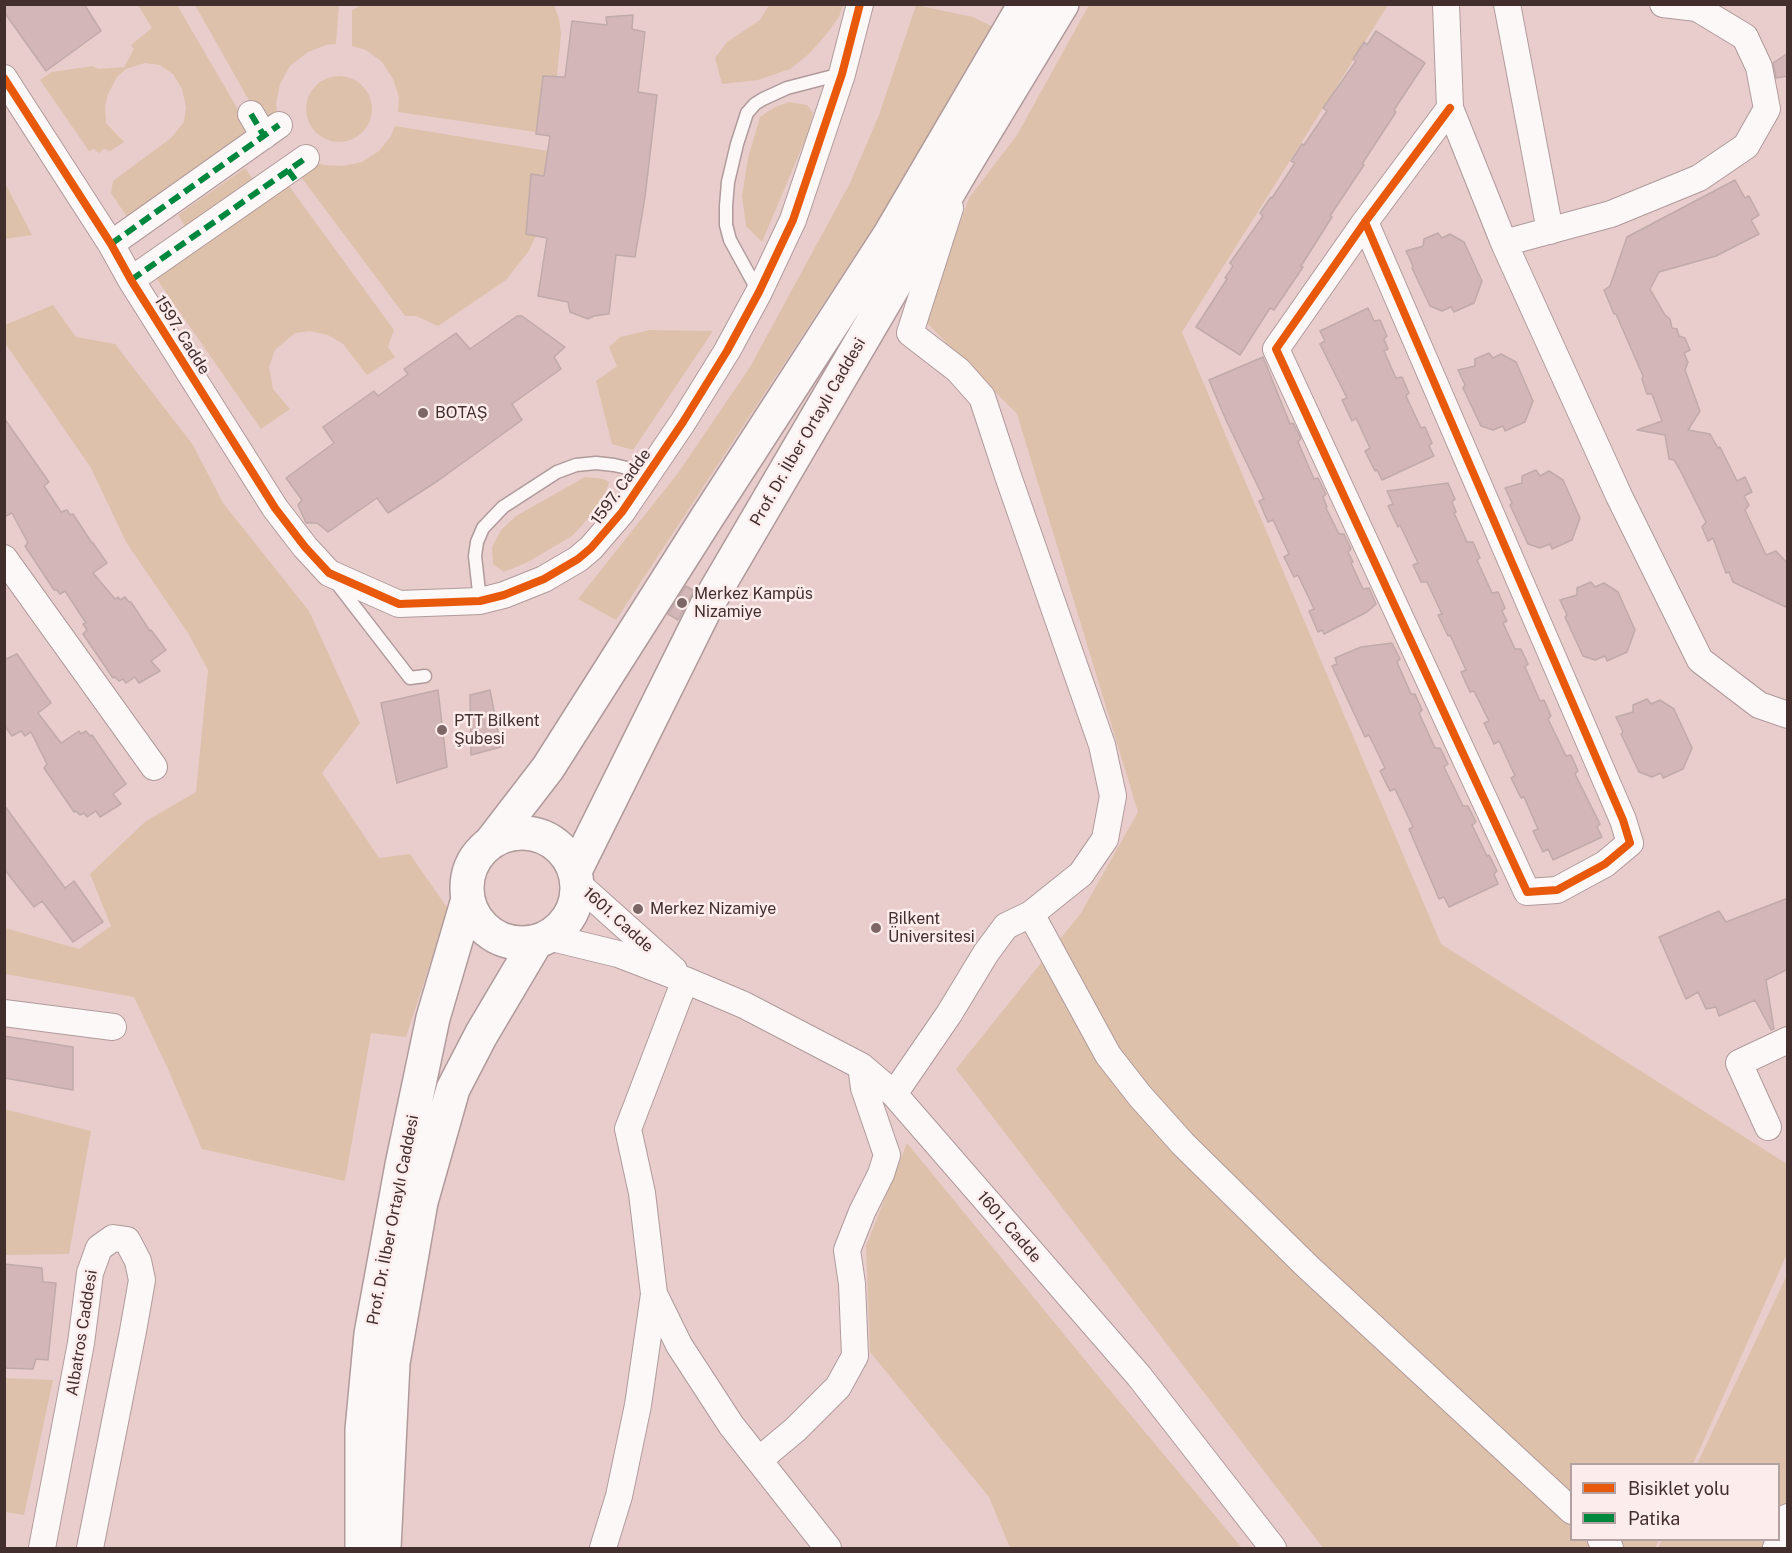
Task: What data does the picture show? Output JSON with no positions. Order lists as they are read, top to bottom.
{
  "streets": {
    "street": [
      "1597. Cadde",
      "Prof. Dr. İlber Ortaylı Caddesi",
      "1601. Cadde",
      "Albatros Caddesi"
    ]
  },
  "crossings": [
    ["Prof. Dr. İlber Ortaylı Caddesi", "1601. Cadde"]
  ],
  "places": [
    "BOTAŞ",
    "Merkez Kampüs Nizamiye",
    "PTT Bilkent Şubesi",
    "Merkez Nizamiye",
    "Bilkent Üniversitesi"
  ],
  "legend": ["Bisiklet yolu", "Patika"]
}
